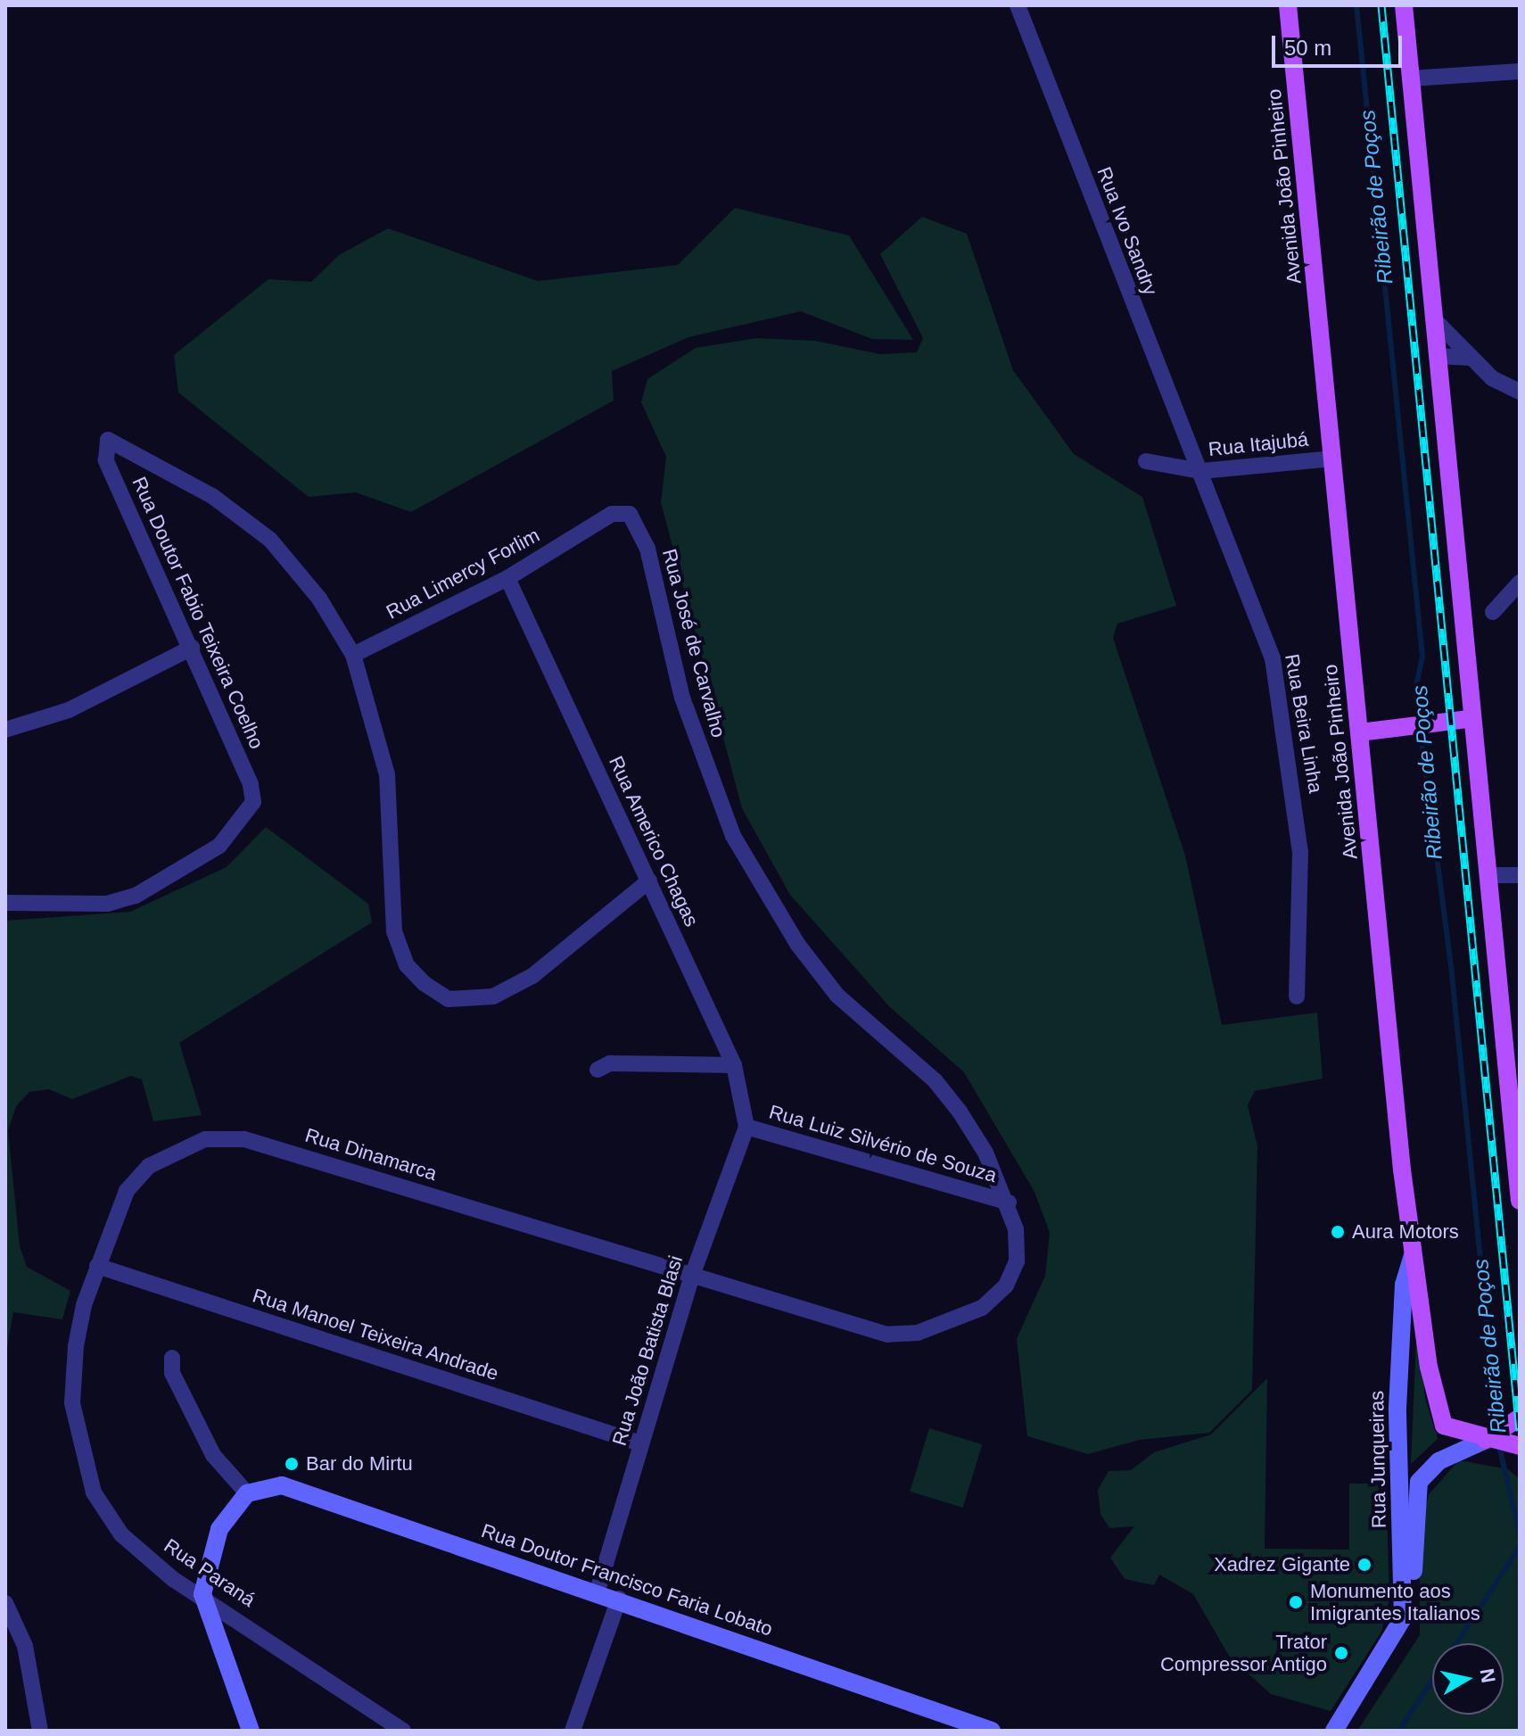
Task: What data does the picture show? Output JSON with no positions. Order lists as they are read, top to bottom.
{
  "streets": {
    "main road": ["Avenida João Pinheiro"],
    "street": [
      "Rua Ivo Sandry",
      "Rua Itajubá",
      "Rua Limercy Forlim",
      "Rua Doutor Fabio Teixeira Coelho",
      "Rua José de Carvalho",
      "Rua Beira Linha",
      "Rua Americo Chagas",
      "Rua Luiz Silvério de Souza",
      "Rua Dinamarca",
      "Rua Manoel Teixeira Andrade",
      "Rua João Batista Blasi",
      "Rua Junqueiras",
      "Rua Paraná",
      "Rua Doutor Francisco Faria Lobato"
    ]
  },
  "crossings": [
    ["Avenida João Pinheiro", "Rua Itajubá"],
    ["Avenida João Pinheiro", "Rua Junqueiras"],
    ["Rua Ivo Sandry", "Rua Itajubá"],
    ["Rua Ivo Sandry", "Rua Beira Linha"],
    ["Rua Itajubá", "Rua Beira Linha"],
    ["Rua Limercy Forlim", "Rua Doutor Fabio Teixeira Coelho"],
    ["Rua Limercy Forlim", "Rua José de Carvalho"],
    ["Rua Limercy Forlim", "Rua Americo Chagas"],
    ["Rua José de Carvalho", "Rua Luiz Silvério de Souza"],
    ["Rua José de Carvalho", "Rua Dinamarca"],
    ["Rua José de Carvalho", "Rua João Batista Blasi"],
    ["Rua Americo Chagas", "Rua Luiz Silvério de Souza"],
    ["Rua Americo Chagas", "Rua João Batista Blasi"],
    ["Rua Luiz Silvério de Souza", "Rua João Batista Blasi"],
    ["Rua Dinamarca", "Rua Manoel Teixeira Andrade"],
    ["Rua Dinamarca", "Rua João Batista Blasi"],
    ["Rua Dinamarca", "Rua Paraná"],
    ["Rua Manoel Teixeira Andrade", "Rua João Batista Blasi"],
    ["Rua Manoel Teixeira Andrade", "Rua Paraná"],
    ["Rua João Batista Blasi", "Rua Doutor Francisco Faria Lobato"]
  ],
  "water": ["Ribeirão de Poços"],
  "places": [
    "Aura Motors",
    "Bar do Mirtu",
    "Xadrez Gigante",
    "Monumento aos Imigrantes Italianos",
    "Trator Compressor Antigo"
  ],
  "scale_bar": "50 m",
  "north": "right"
}
